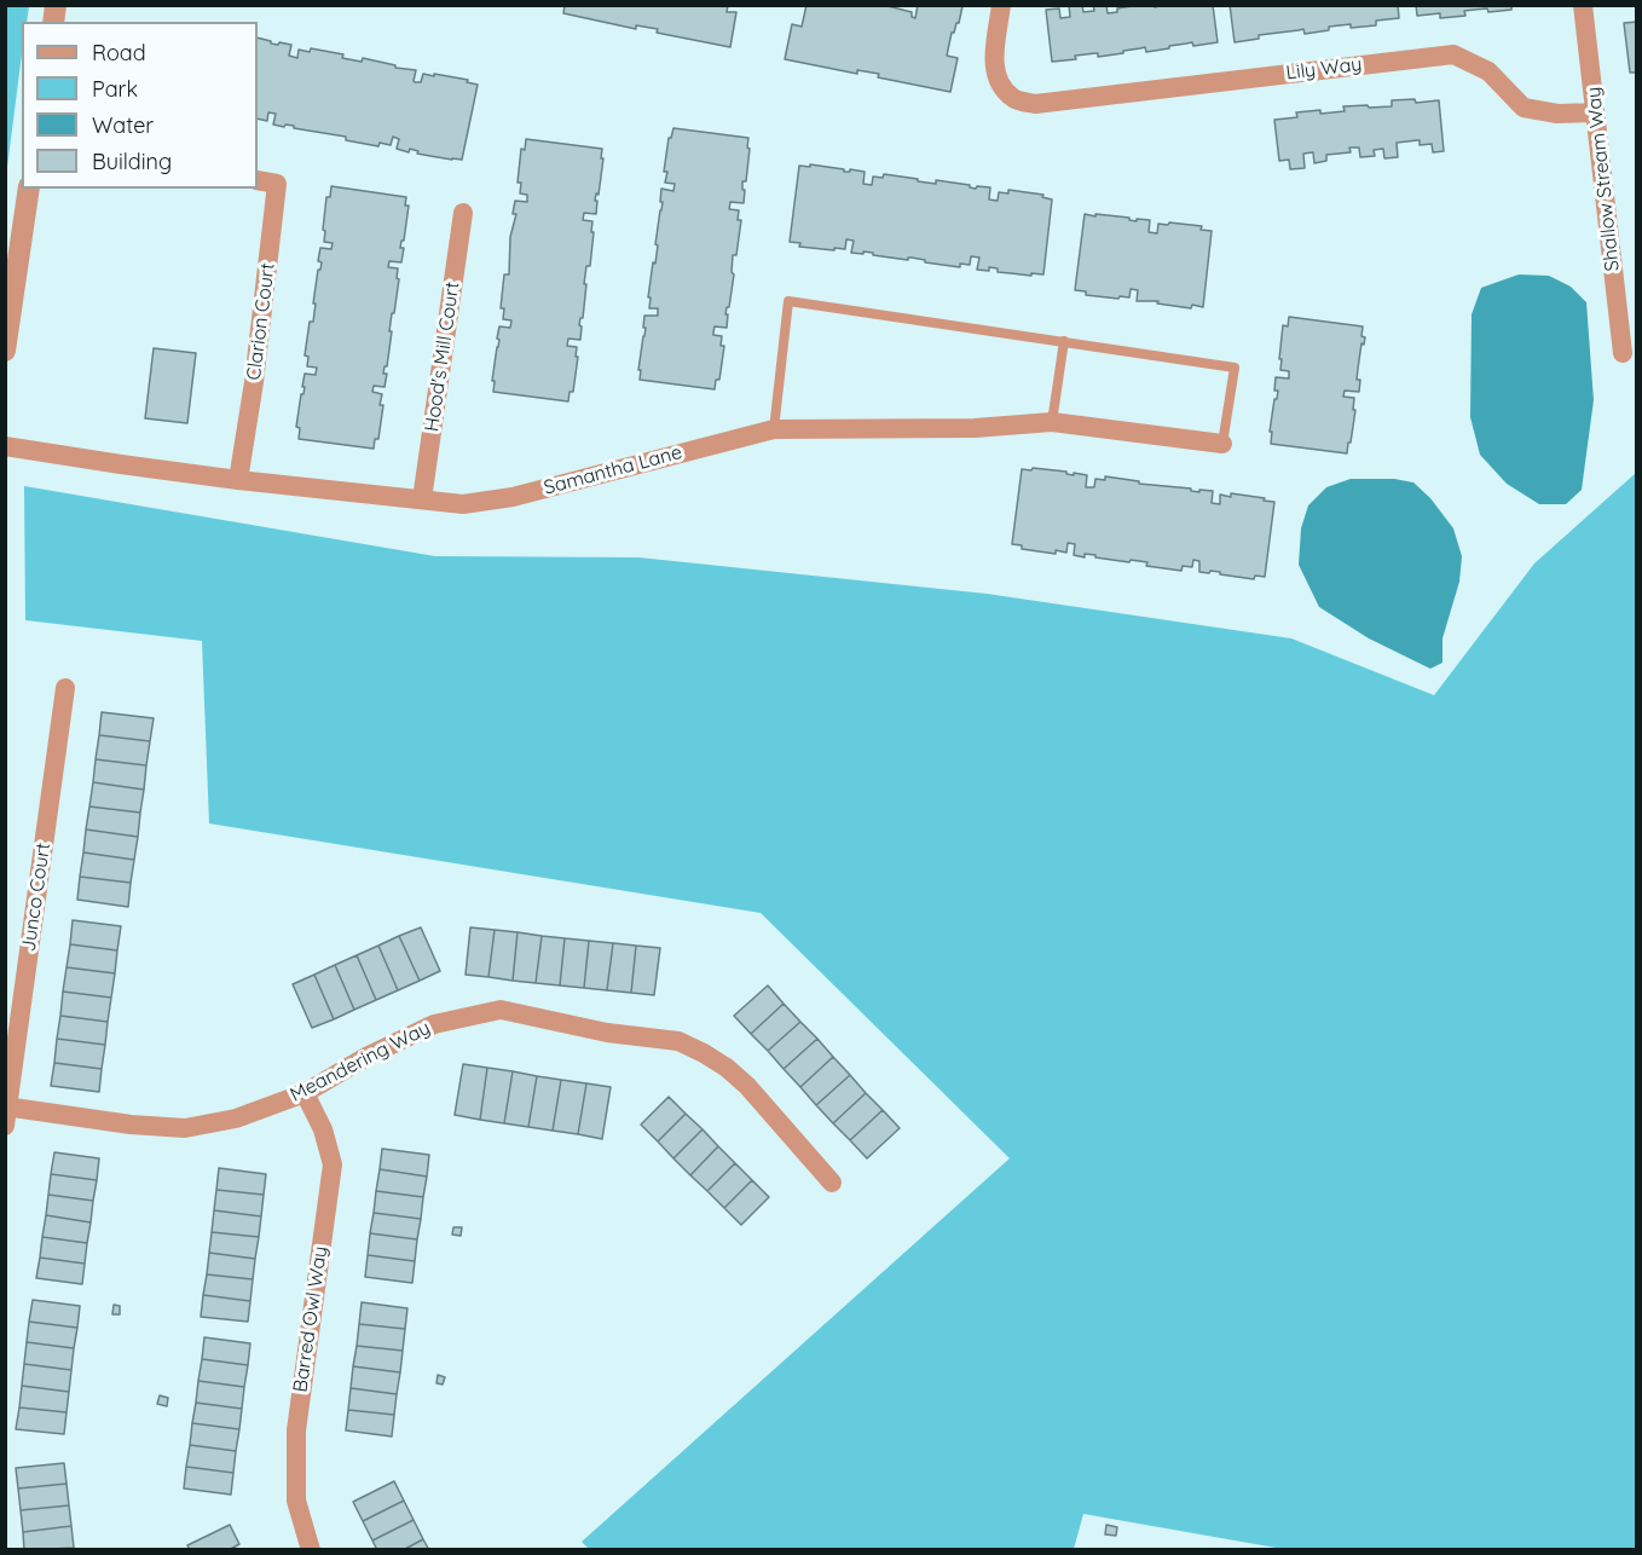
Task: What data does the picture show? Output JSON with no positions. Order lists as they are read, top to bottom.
{
  "streets": {
    "street": [
      "Lily Way",
      "Shallow Stream Way",
      "Clarion Court",
      "Hood's Mill Court",
      "Samantha Lane",
      "Junco Court",
      "Meandering Way",
      "Barred Owl Way"
    ]
  },
  "crossings": [
    ["Lily Way", "Shallow Stream Way"],
    ["Clarion Court", "Samantha Lane"],
    ["Hood's Mill Court", "Samantha Lane"],
    ["Junco Court", "Meandering Way"],
    ["Meandering Way", "Barred Owl Way"]
  ],
  "legend": [
    "Road",
    "Park",
    "Water",
    "Building"
  ]
}
